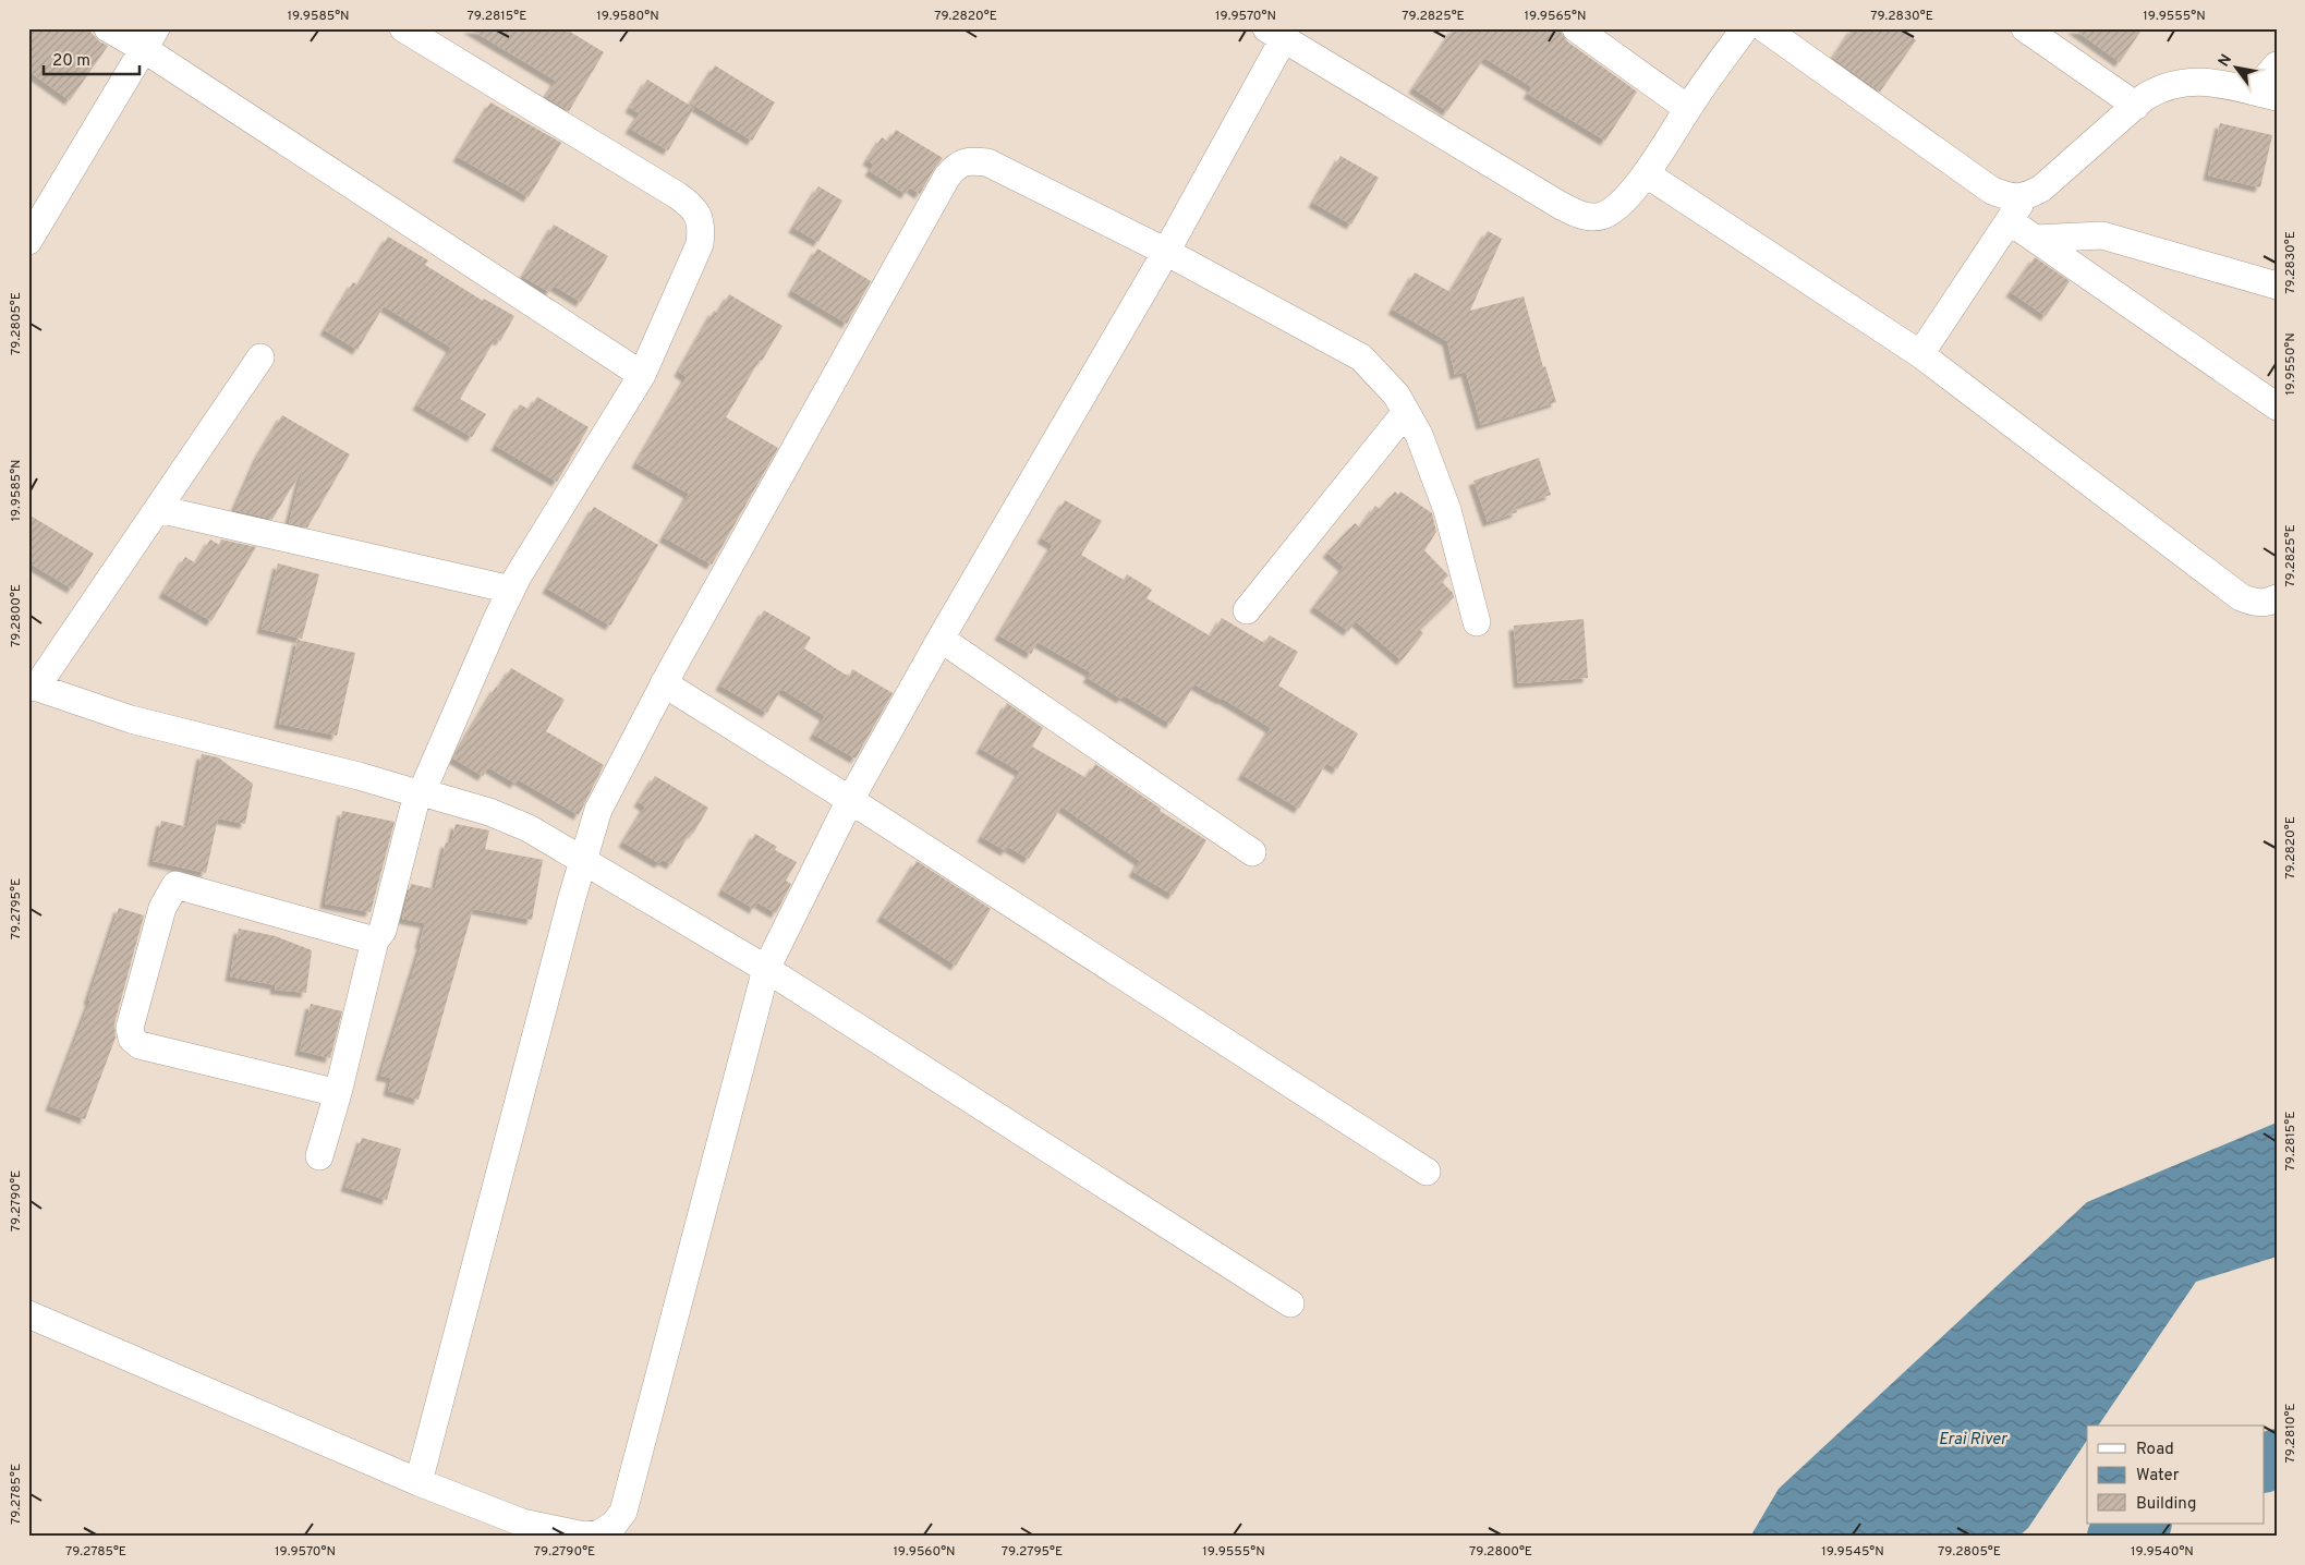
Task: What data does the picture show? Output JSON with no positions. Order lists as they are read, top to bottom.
{
  "water": ["Erai River"],
  "legend": ["Road", "Water", "Building"],
  "scale_bar": "20 m",
  "north": "top left",
  "coordinates": [
    "19.9585°N",
    "79.2815°E",
    "19.9580°N",
    "79.2820°E",
    "19.9570°N",
    "79.2825°E",
    "19.9565°N",
    "79.2830°E",
    "19.9555°N",
    "79.2805°E",
    "19.9550°N",
    "79.2800°E",
    "79.2795°E",
    "79.2790°E",
    "79.2810°E",
    "79.2785°E",
    "19.9560°N",
    "19.9545°N",
    "19.9540°N"
  ]
}
